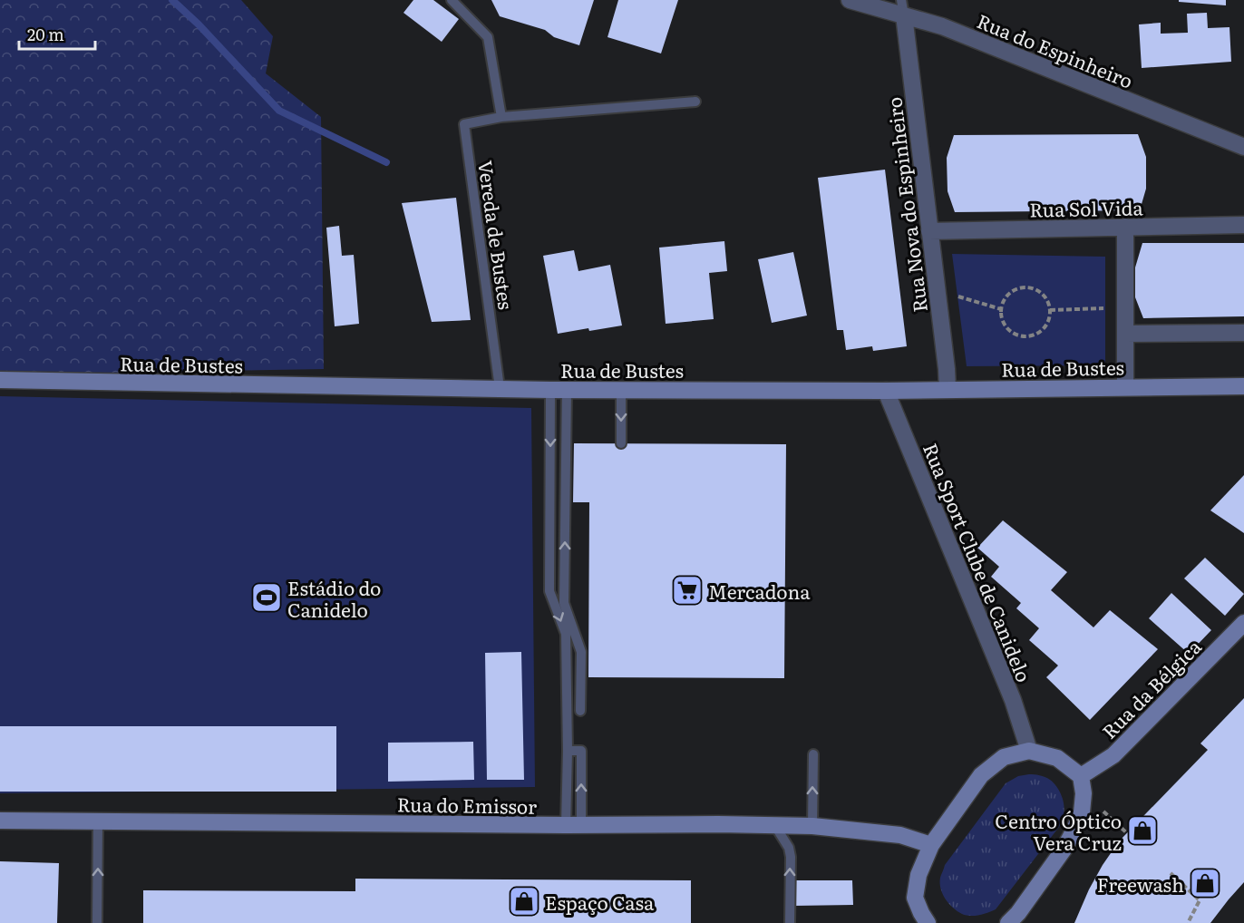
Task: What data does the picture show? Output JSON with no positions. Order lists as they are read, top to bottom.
{
  "streets": {
    "main road": ["Rua de Bustes", "Rua da Bélgica", "Rua do Emissor"],
    "street": [
      "Rua do Espinheiro",
      "Rua Nova do Espinheiro",
      "Rua Sol Vida",
      "Rua Sport Clube de Canidelo"
    ],
    "lane": ["Vereda de Bustes"]
  },
  "crossings": [
    ["Rua do Espinheiro", "Rua Nova do Espinheiro"],
    ["Rua Nova do Espinheiro", "Rua Sol Vida"],
    ["Rua Nova do Espinheiro", "Rua de Bustes"],
    ["Vereda de Bustes", "Rua de Bustes"],
    ["Rua de Bustes", "Rua Sport Clube de Canidelo"]
  ],
  "places": {
    "supermarket": ["Mercadona"],
    "sports": ["Estádio do Canidelo"],
    "shop": ["Centro Óptico Vera Cruz", "Freewash", "Espaço Casa"]
  },
  "scale_bar": "20 m"
}
